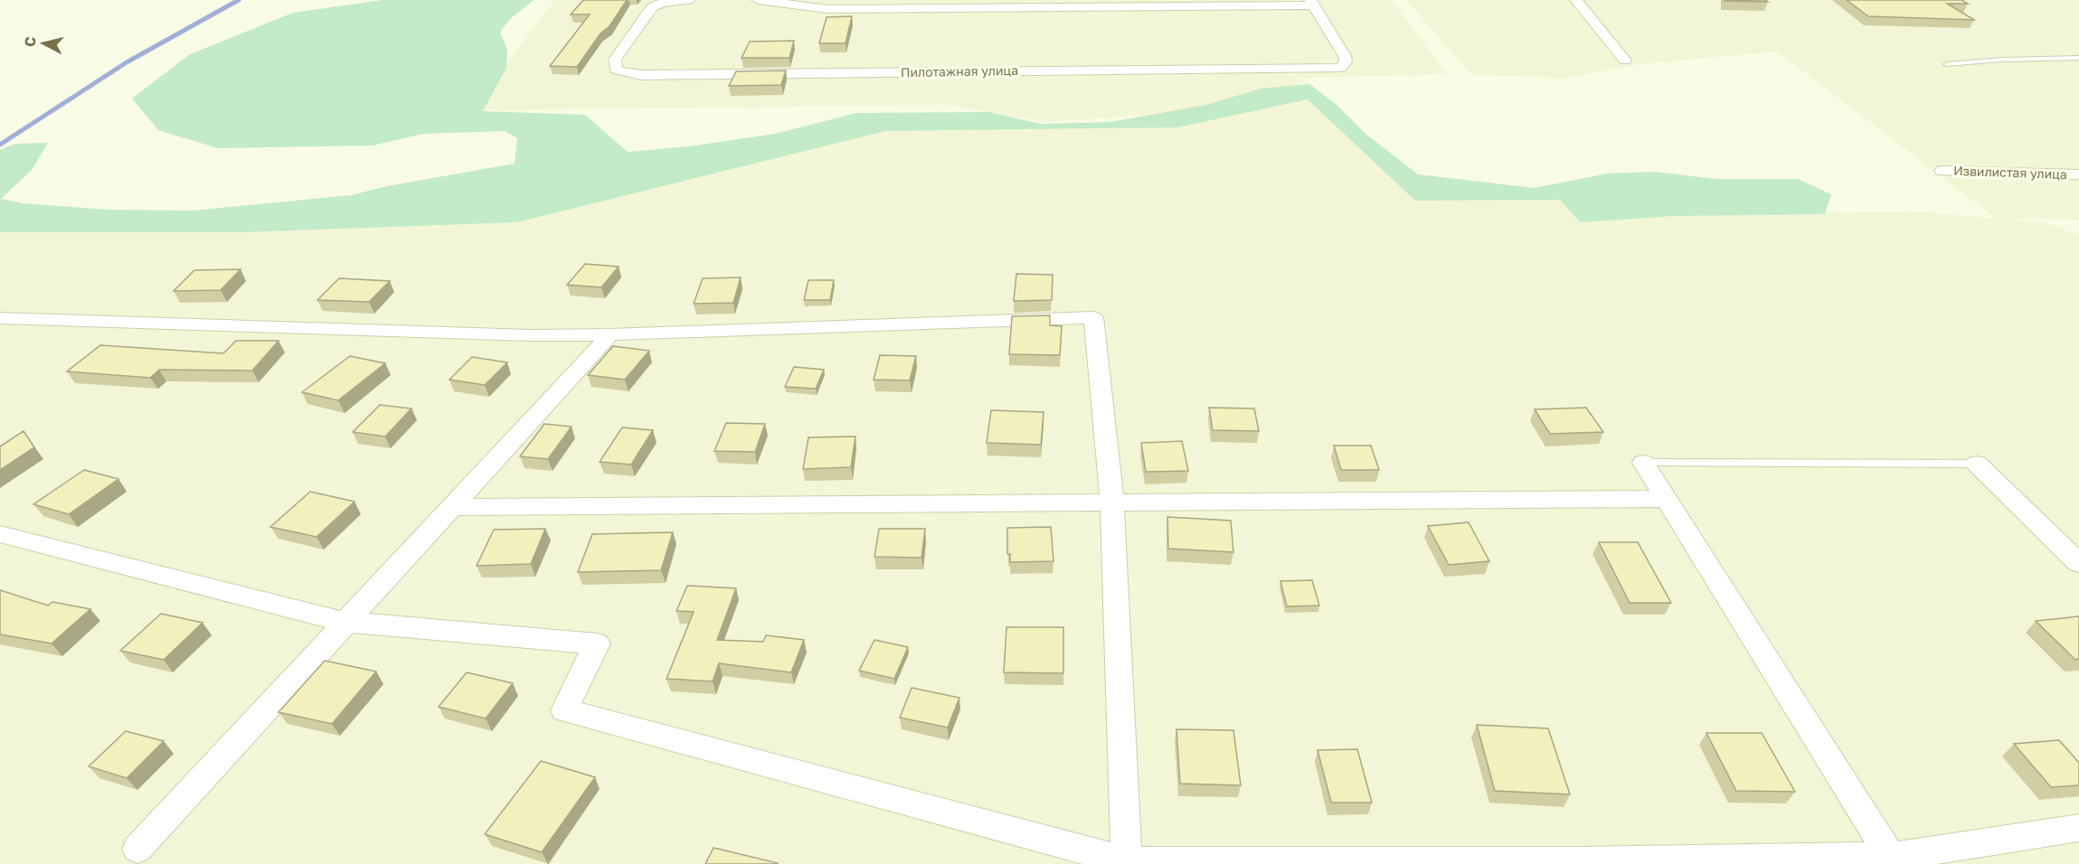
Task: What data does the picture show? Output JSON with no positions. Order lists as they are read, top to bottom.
{
  "streets": {
    "street": ["Пилотажная улица", "Извилистая улица"]
  },
  "north": "left"
}
